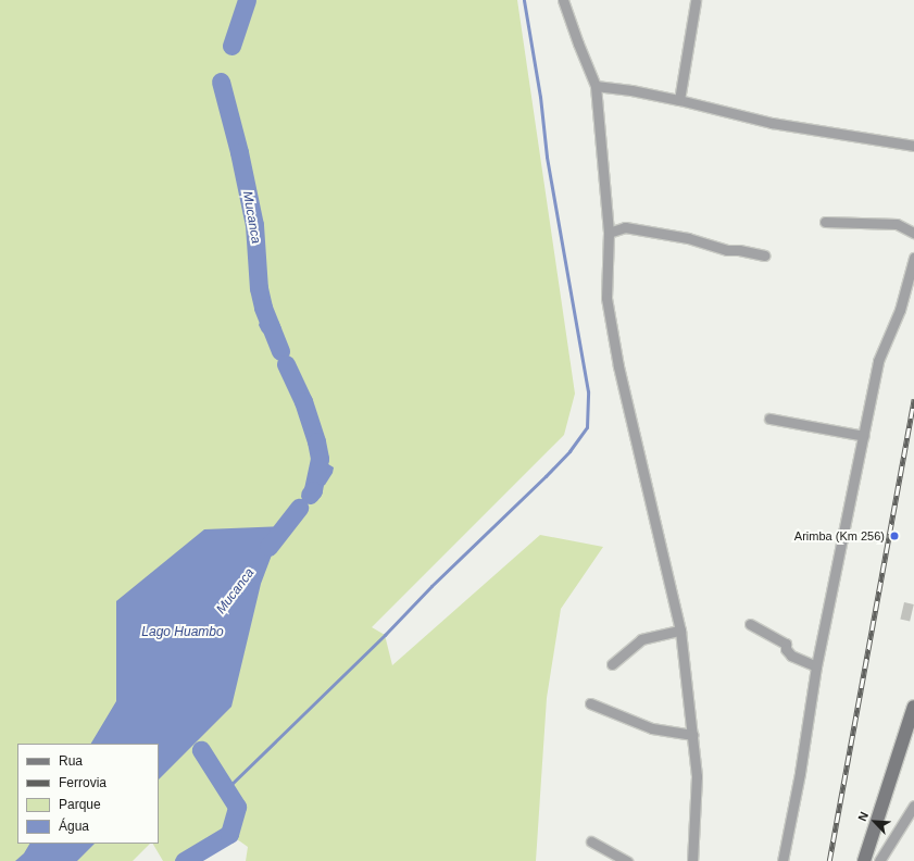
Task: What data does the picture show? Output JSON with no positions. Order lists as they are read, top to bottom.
{
  "water": ["Mucanca", "Lago Huambo"],
  "places": ["Arimba (Km 256)"],
  "legend": [
    "Rua",
    "Ferrovia",
    "Parque",
    "Água"
  ],
  "north": "top left"
}
